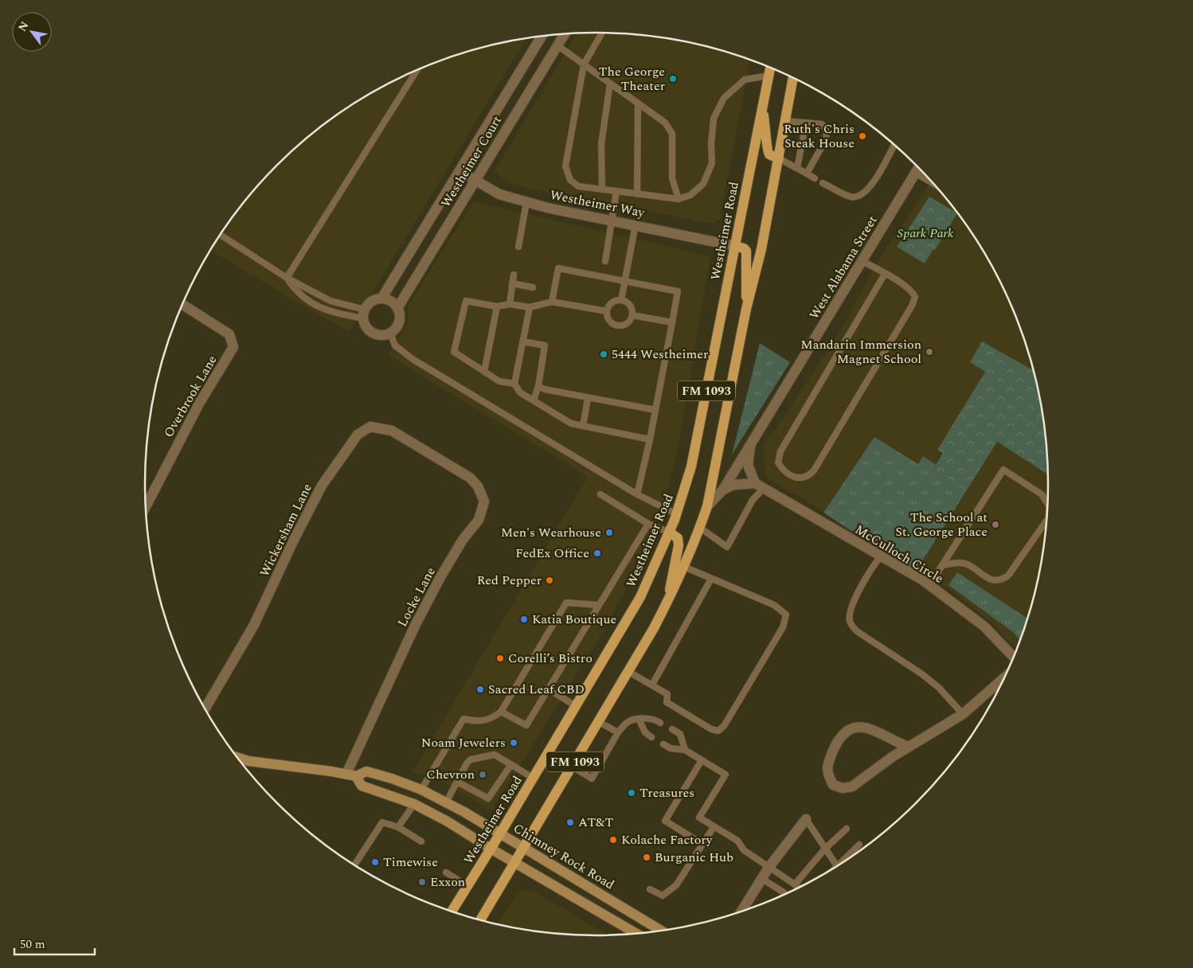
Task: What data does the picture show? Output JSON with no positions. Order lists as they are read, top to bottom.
{
  "streets": {
    "main road": ["Westheimer Road", "FM 1093", "Chimney Rock Road"],
    "street": [
      "Westheimer Court",
      "Westheimer Way",
      "West Alabama Street",
      "Overbrook Lane",
      "Wickersham Lane",
      "McCulloch Circle",
      "Locke Lane"
    ]
  },
  "crossings": [
    ["Westheimer Court", "Westheimer Way"],
    ["Westheimer Way", "Westheimer Road"],
    ["Westheimer Road", "Chimney Rock Road"],
    ["West Alabama Street", "FM 1093"],
    ["FM 1093", "Chimney Rock Road"],
    ["Wickersham Lane", "Locke Lane"],
    ["Locke Lane", "Chimney Rock Road"]
  ],
  "parks": ["Spark Park"],
  "places": [
    "The George Theater",
    "Ruth's Chris Steak House",
    "Mandarin Immersion Magnet School",
    "5444 Westheimer",
    "The School at St. George Place",
    "Men's Wearhouse",
    "FedEx Office",
    "Red Pepper",
    "Katia Boutique",
    "Corelli’s Bistro",
    "Sacred Leaf CBD",
    "Noam Jewelers",
    "Chevron",
    "Treasures",
    "AT&T",
    "Kolache Factory",
    "Burganic Hub",
    "Timewise",
    "Exxon"
  ],
  "scale_bar": "50 m",
  "north": "top left"
}
